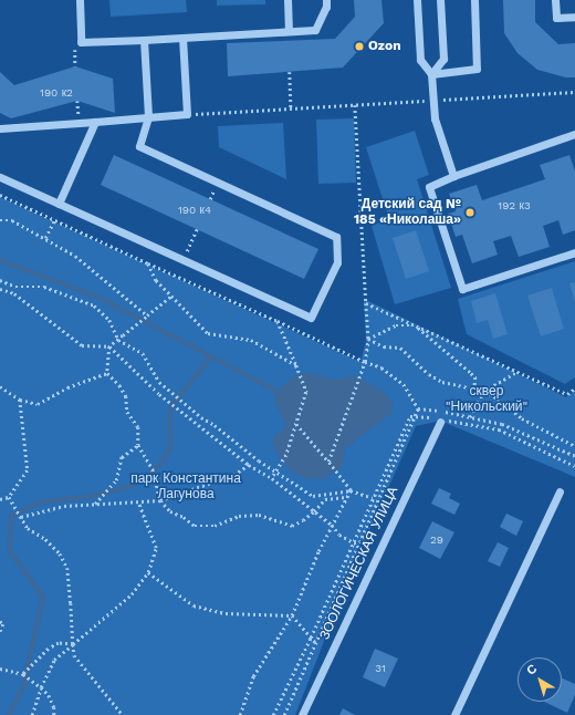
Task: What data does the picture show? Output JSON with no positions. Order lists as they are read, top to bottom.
{
  "streets": {
    "street": ["ЗООЛОГИЧЕСКАЯ УЛИЦА"]
  },
  "parks": ["сквер \"Никольский\"", "парк Константина Лагунова"],
  "places": ["Ozon", "Детский сад № 185 «Николаша»"],
  "house_numbers": [
    "190 к2",
    "192 к3",
    "190 к4",
    "29",
    "31"
  ],
  "north": "top left"
}
